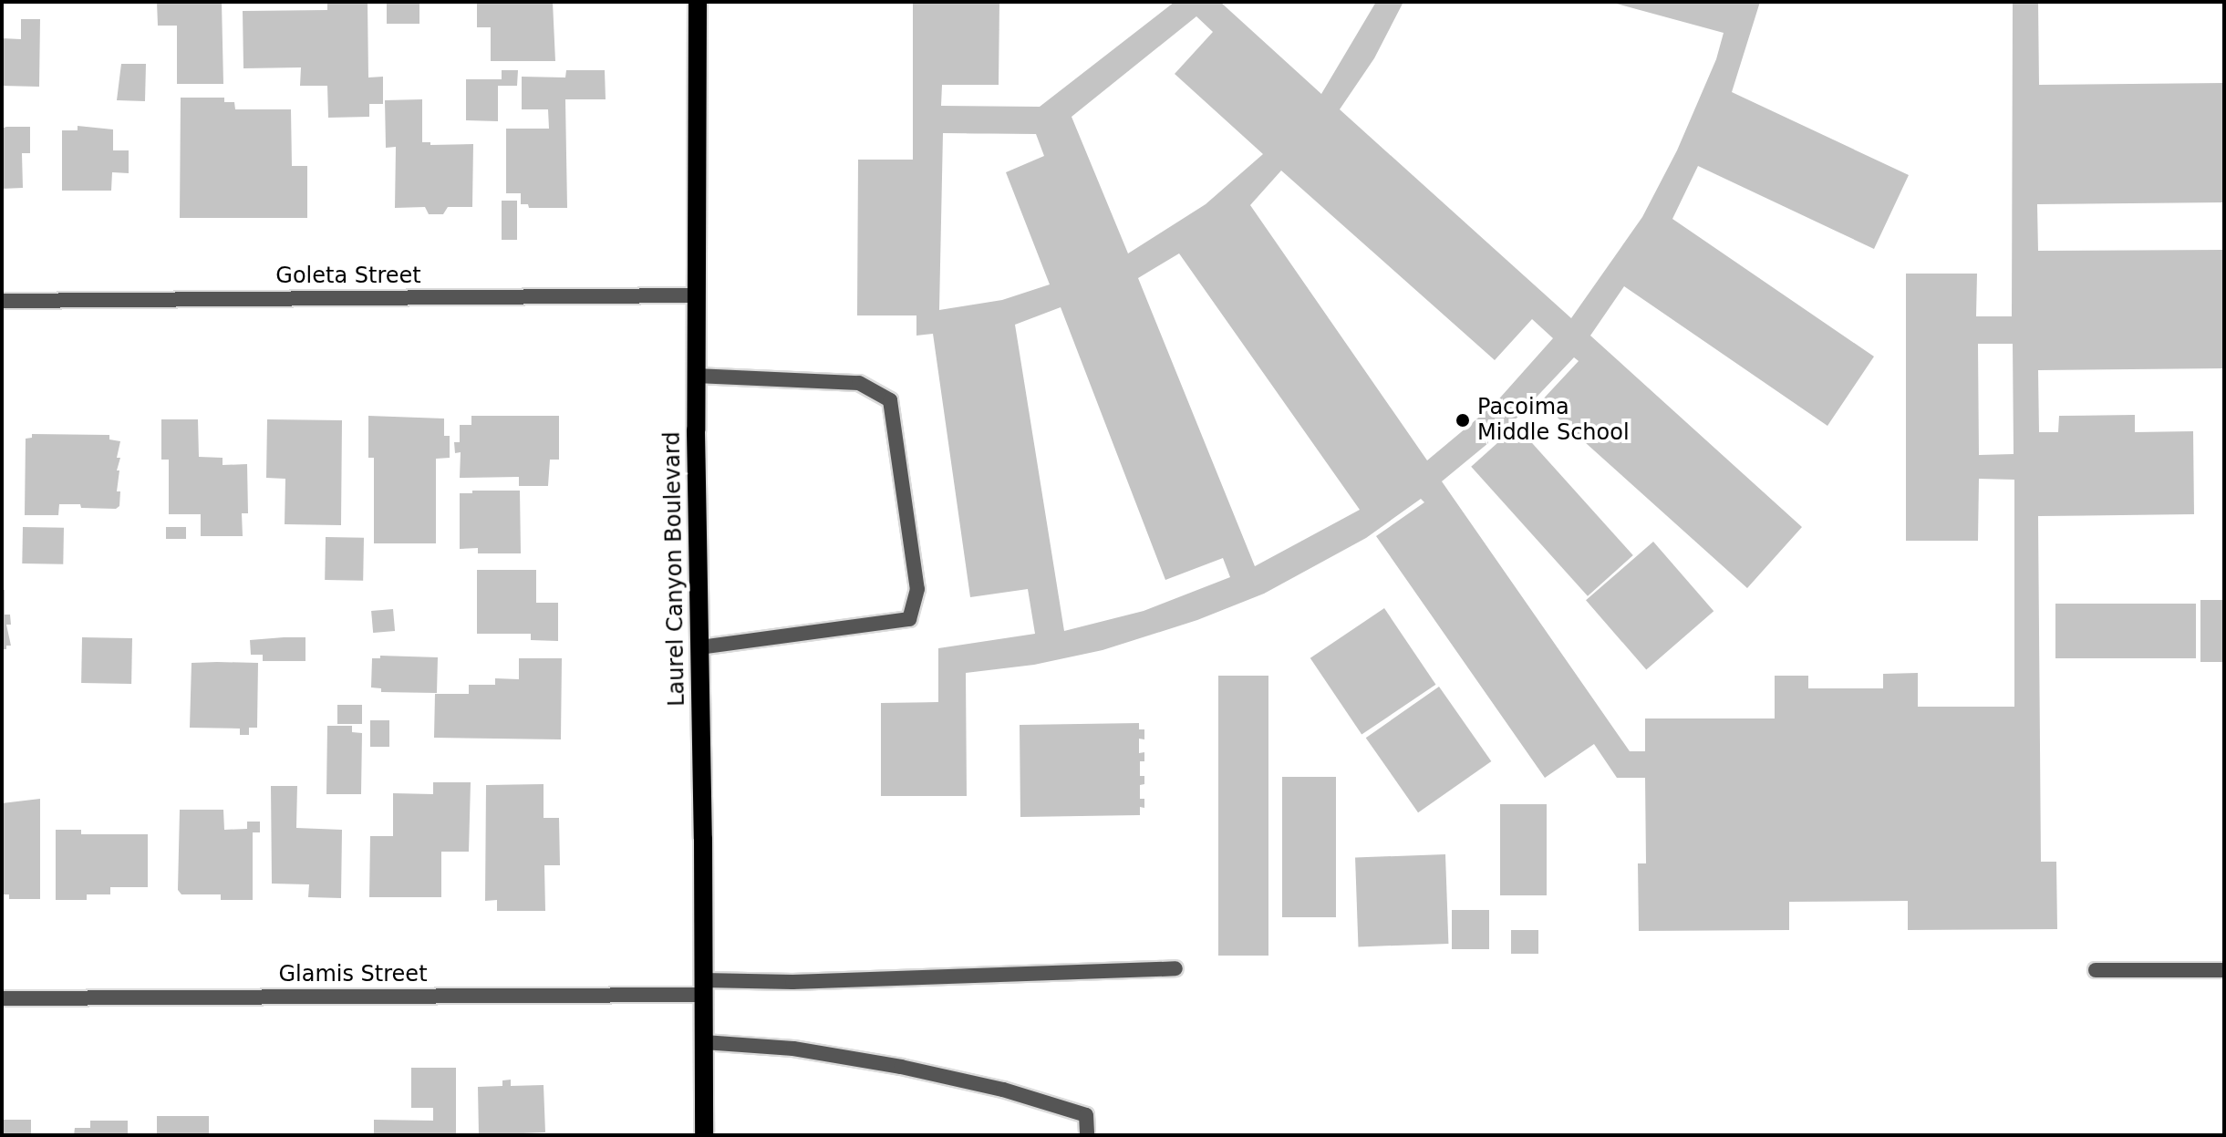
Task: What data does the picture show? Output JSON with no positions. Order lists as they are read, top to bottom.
{
  "streets": {
    "main road": ["Laurel Canyon Boulevard"],
    "street": ["Goleta Street", "Glamis Street"]
  },
  "crossings": [
    ["Goleta Street", "Laurel Canyon Boulevard"],
    ["Laurel Canyon Boulevard", "Glamis Street"]
  ],
  "places": ["Pacoima Middle School"]
}
